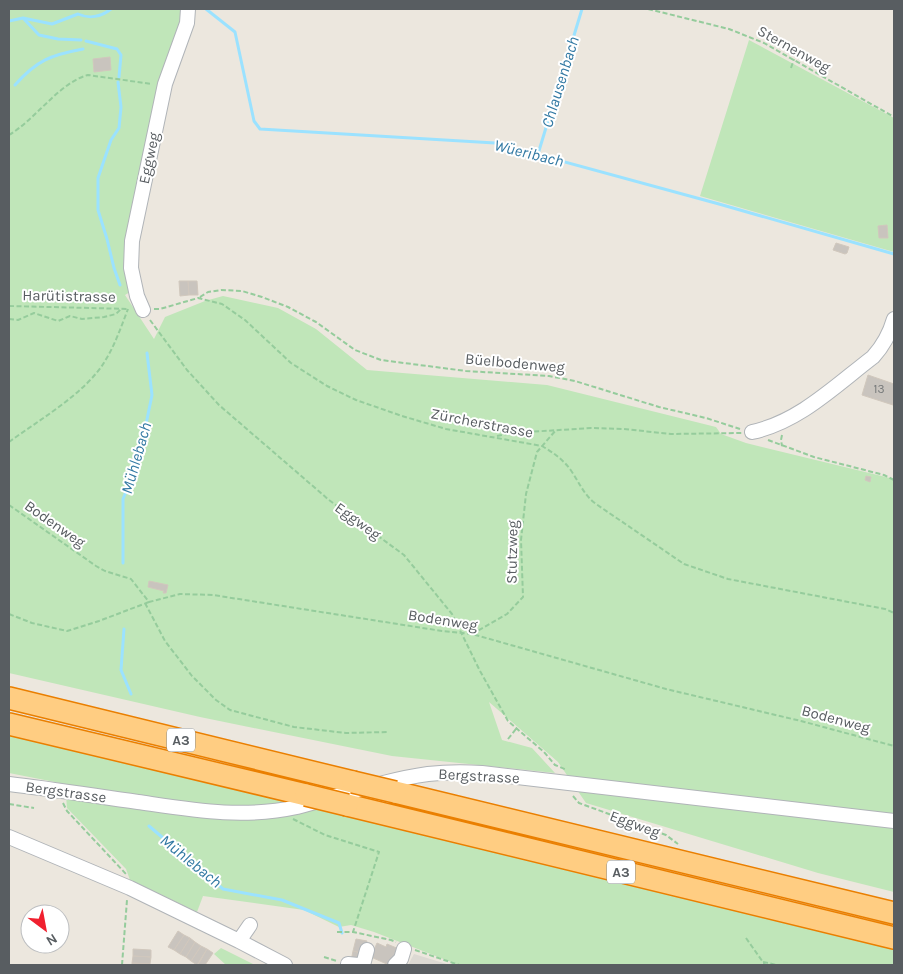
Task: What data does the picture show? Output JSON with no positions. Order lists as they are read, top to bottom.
{
  "streets": {
    "highway": ["A3"],
    "street": ["Eggweg", "Bergstrasse"],
    "path": [
      "Sternenweg",
      "Harütistrasse",
      "Büelbodenweg",
      "Zürcherstrasse",
      "Bodenweg",
      "Stutzweg"
    ]
  },
  "crossings": [
    ["Eggweg", "Bodenweg"],
    ["Eggweg", "Bergstrasse"],
    ["Büelbodenweg", "Zürcherstrasse"],
    ["Zürcherstrasse", "Stutzweg"],
    ["Bodenweg", "Stutzweg"]
  ],
  "water": ["Chlausenbach", "Wüeribach", "Mühlebach"],
  "house_numbers": ["13"],
  "north": "bottom right"
}
